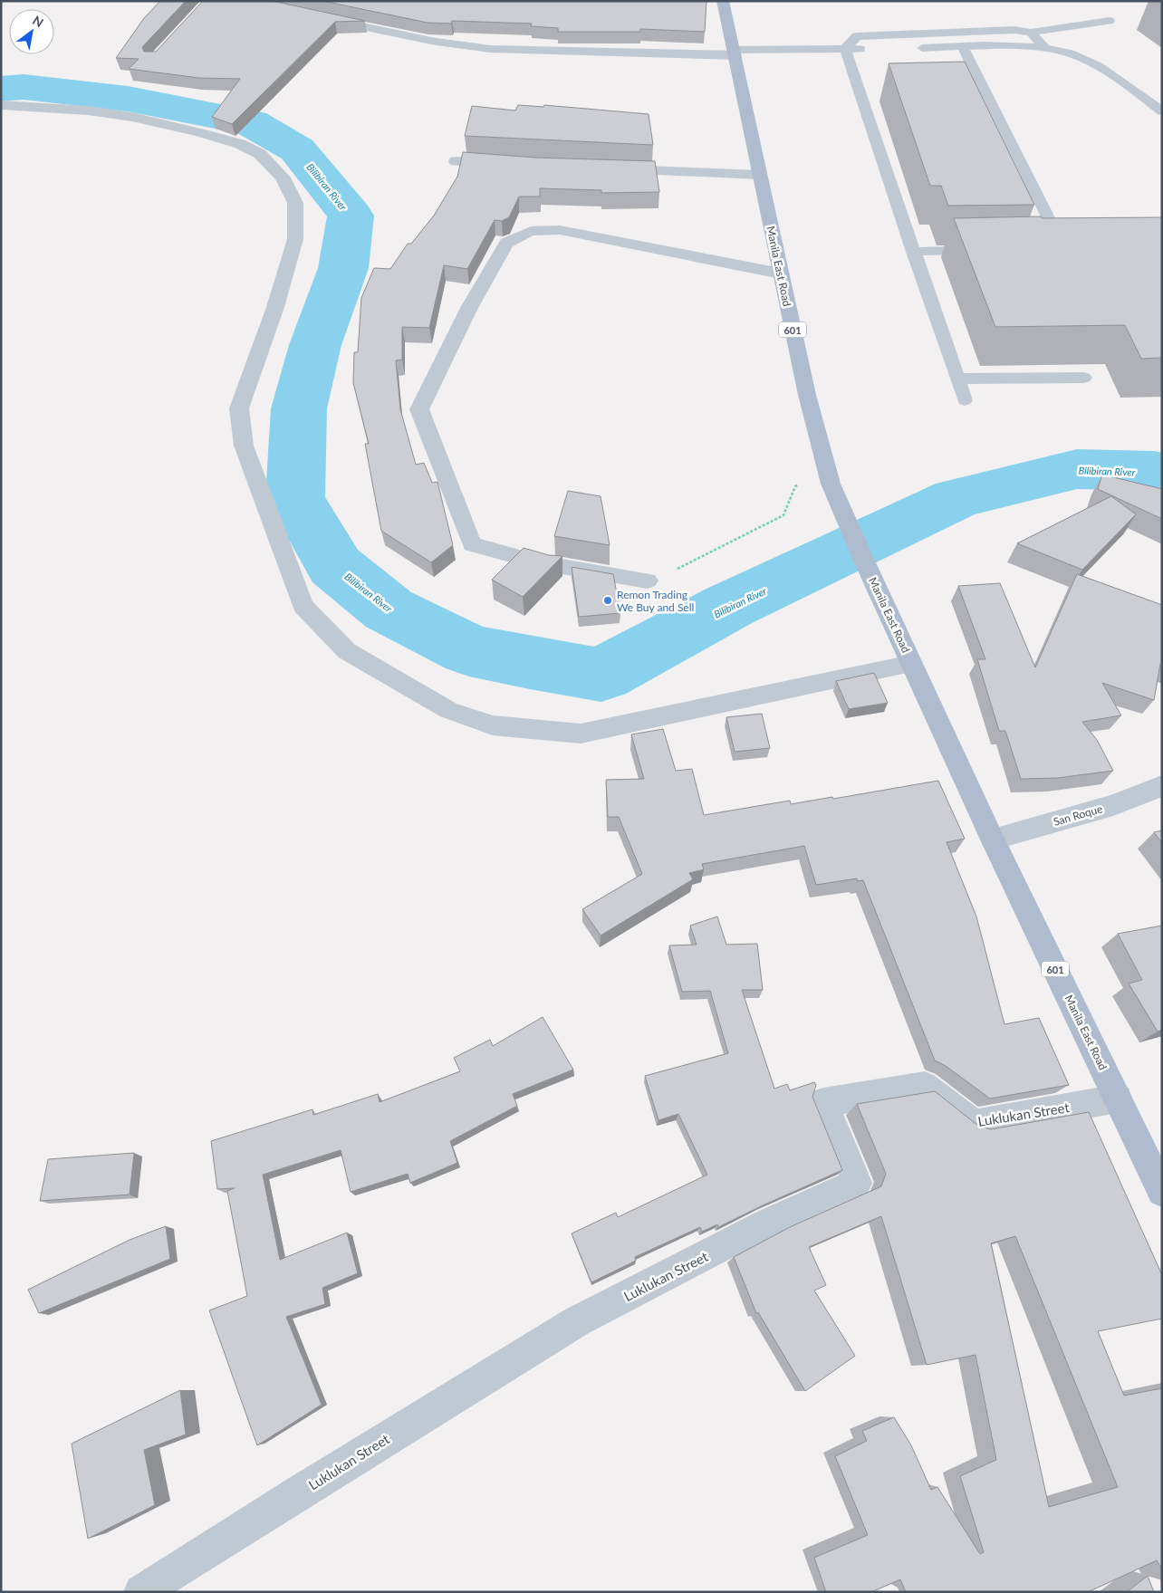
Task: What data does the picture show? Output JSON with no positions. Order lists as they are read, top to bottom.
{
  "streets": {
    "main road": ["Manila East Road", "601"],
    "street": ["San Roque", "Luklukan Street"]
  },
  "crossings": [
    ["Manila East Road", "San Roque"],
    ["Manila East Road", "Luklukan Street"]
  ],
  "water": ["Bilibiran River"],
  "places": ["Remon Trading We Buy and Sell"],
  "north": "top right"
}
